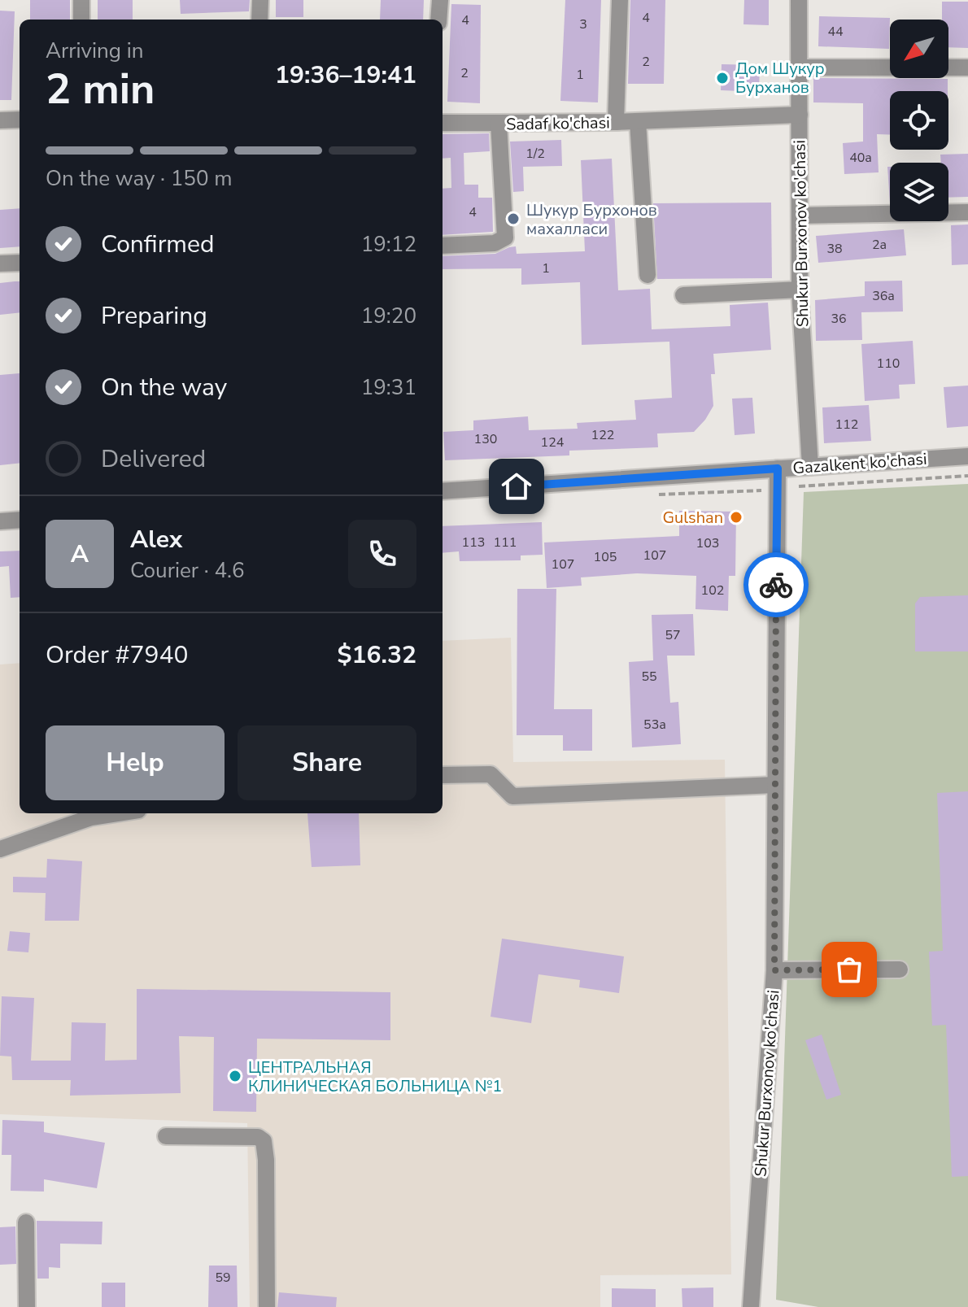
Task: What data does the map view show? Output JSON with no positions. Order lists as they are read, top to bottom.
{
  "streets": {
    "street": ["Sadaf ko'chasi", "Shukur Burxonov ko'chasi", "Gazalkent ko'chasi"]
  },
  "crossings": [
    ["Sadaf ko'chasi", "Shukur Burxonov ko'chasi"],
    ["Shukur Burxonov ko'chasi", "Gazalkent ko'chasi"]
  ],
  "places": [
    "Дом Шукур Бурханов",
    "Шукур Бурхонов махалласи",
    "Gulshan",
    "ЦЕНТРАЛЬНАЯ КЛИНИЧЕСКАЯ БОЛЬНИЦА №1"
  ],
  "house_numbers": [
    "4",
    "4",
    "3",
    "44",
    "2",
    "2",
    "1",
    "1/2",
    "40a",
    "4",
    "2a",
    "38",
    "1",
    "36a",
    "36",
    "110",
    "112",
    "122",
    "130",
    "124",
    "113",
    "111",
    "103",
    "107",
    "105",
    "107",
    "102",
    "57",
    "55",
    "53а",
    "59"
  ],
  "north": "bottom left",
  "page": {
    "heading": ["2 min", "Arriving in", "19:36–19:41"],
    "panel": [
      "Alex",
      "Courier · 4.6",
      "Order #7940",
      "$16.32"
    ],
    "bar": "On the way · 150 m",
    "list": [
      ["Confirmed", "19:12"],
      ["Preparing", "19:20"],
      ["On the way", "19:31"],
      "Delivered"
    ],
    "round": "A",
    "buttons": ["Help", "Share"]
  }
}
